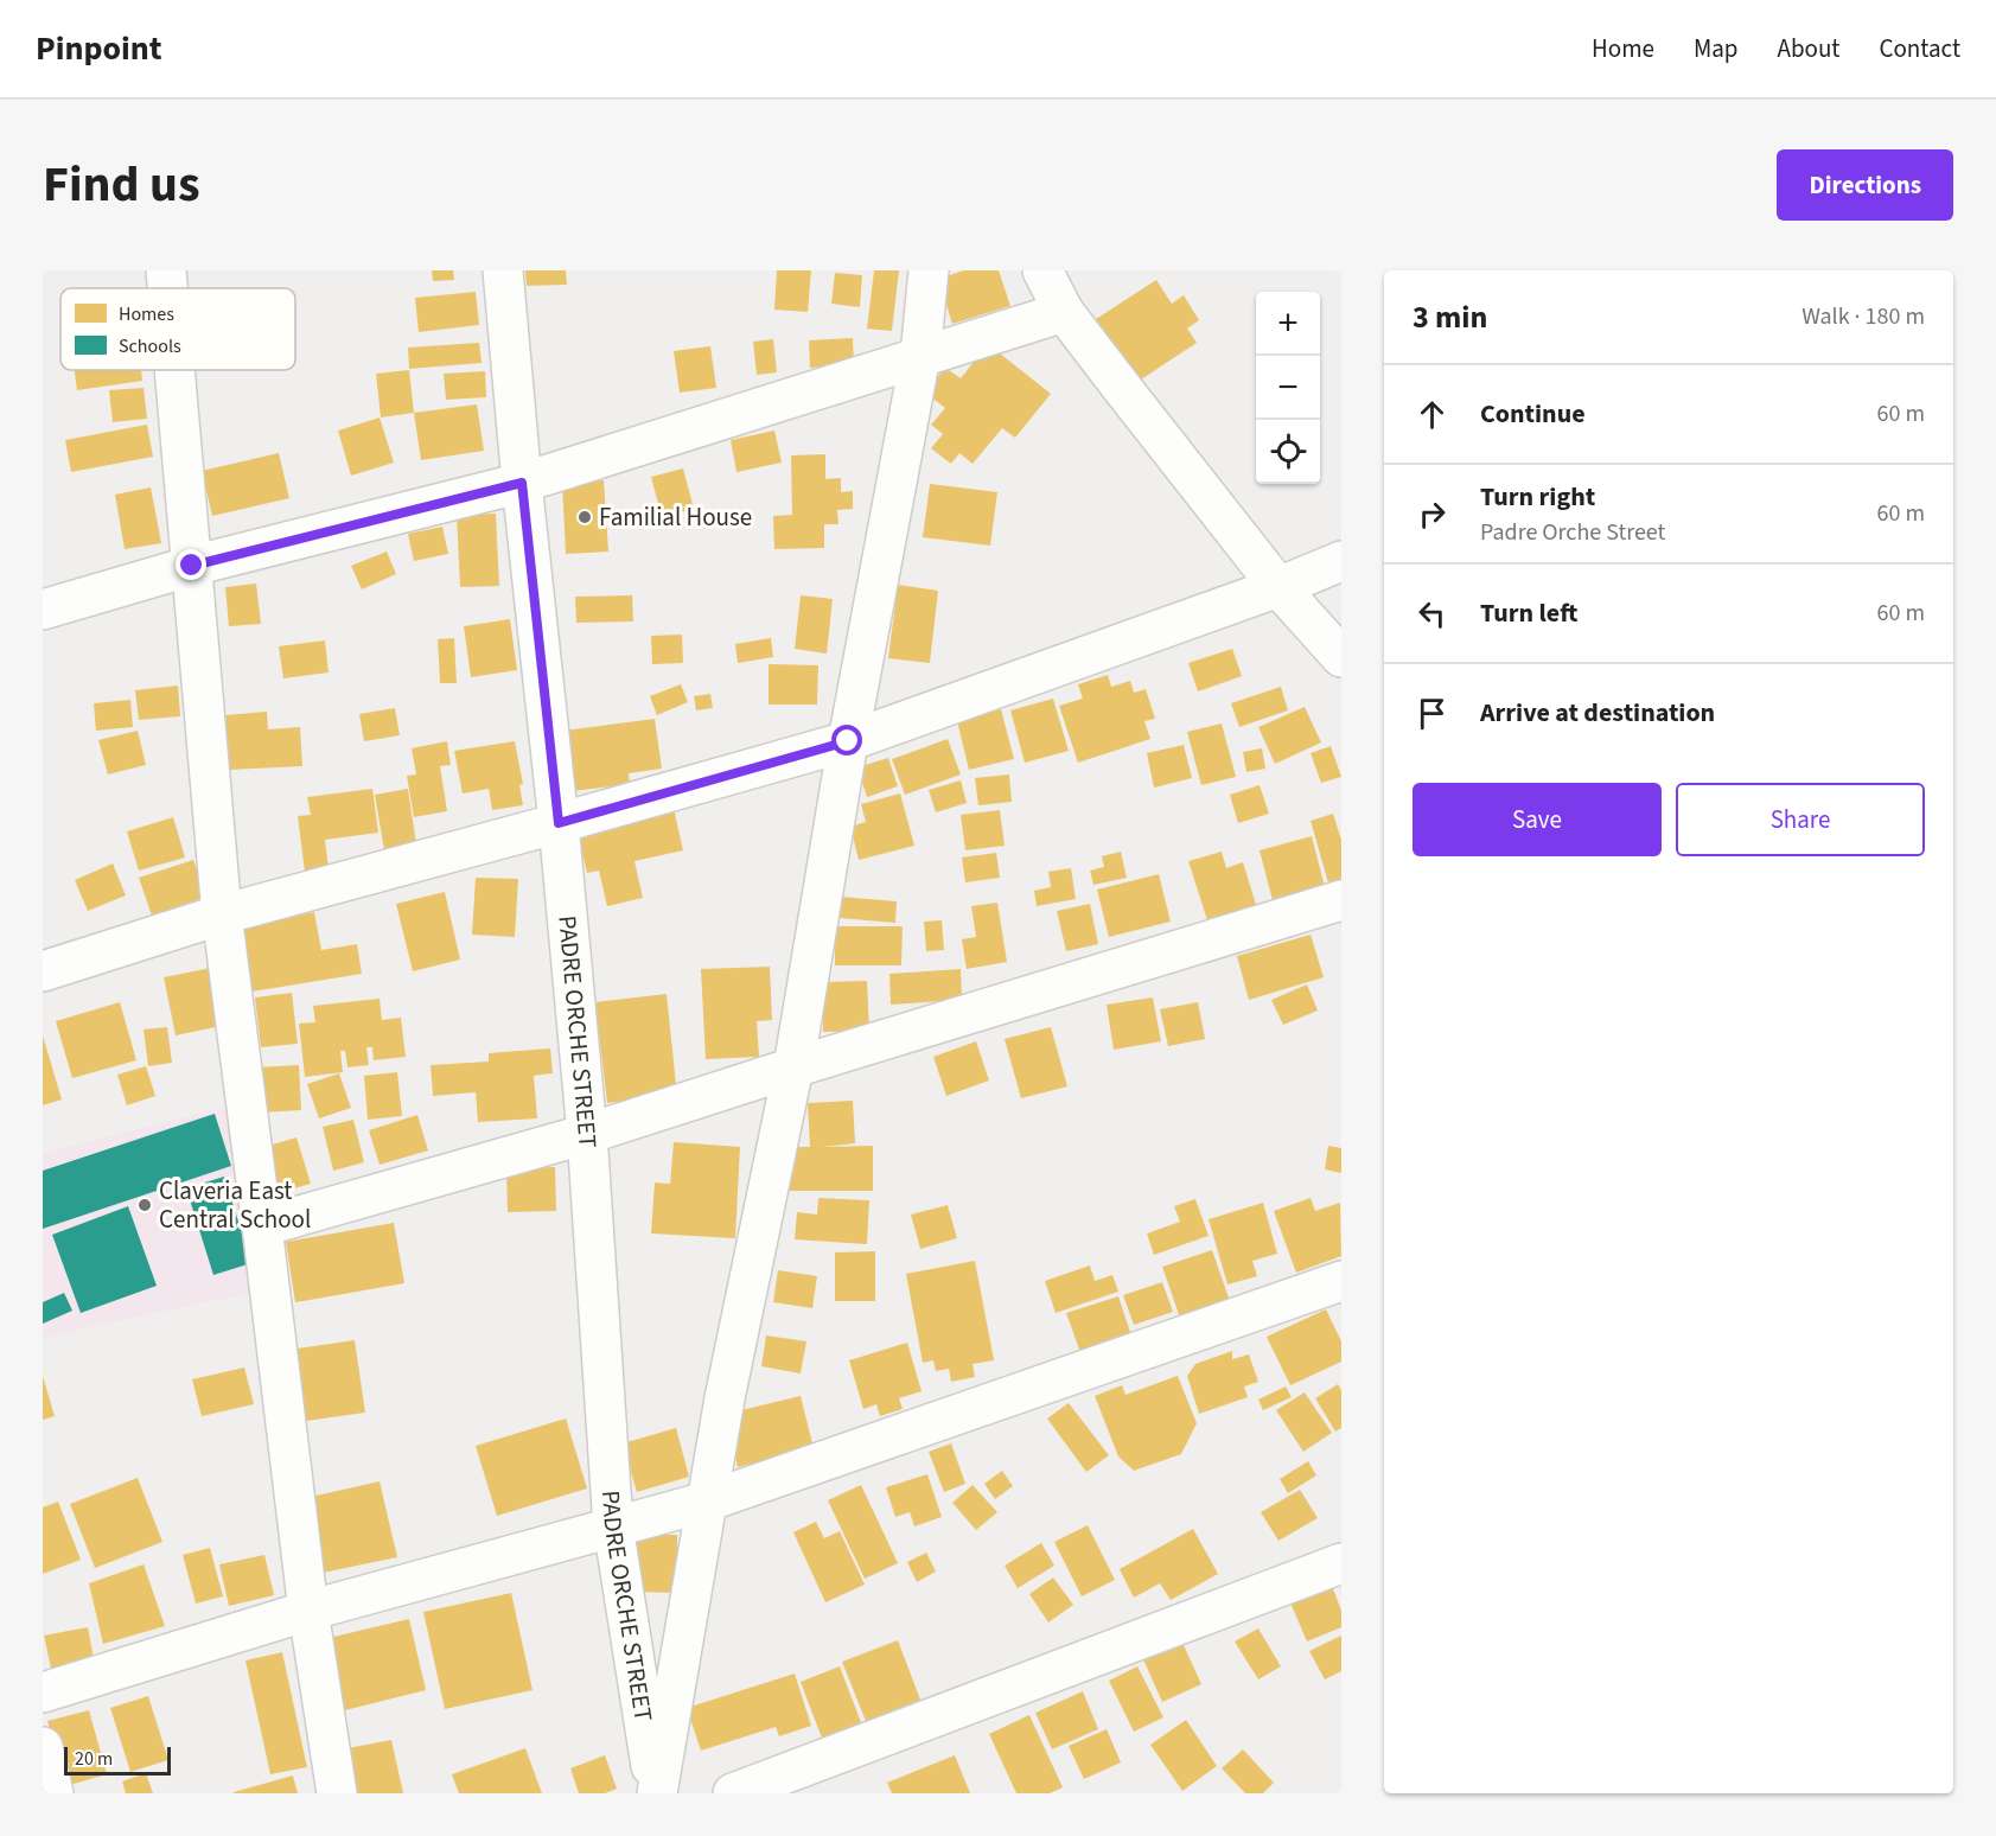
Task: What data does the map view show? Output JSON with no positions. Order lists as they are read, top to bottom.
{
  "streets": {
    "street": ["PADRE ORCHE STREET"]
  },
  "places": ["Familial House", "Claveria East Central School"],
  "legend": ["Homes", "Schools"],
  "scale_bar": "20 m",
  "page": {
    "header": "Pinpoint",
    "nav": [
      "Home",
      "Map",
      "About",
      "Contact"
    ],
    "title": "Find us",
    "buttons": [
      "Directions",
      ["Save", "Share"]
    ],
    "heading": ["3 min", "Walk · 180 m"],
    "map_buttons": ["+", "−"],
    "list": [
      ["Continue", "60 m"],
      ["Turn right", "Padre Orche Street", "60 m"],
      ["Turn left", "60 m"],
      "Arrive at destination"
    ],
    "scale": "20 m"
  }
}
